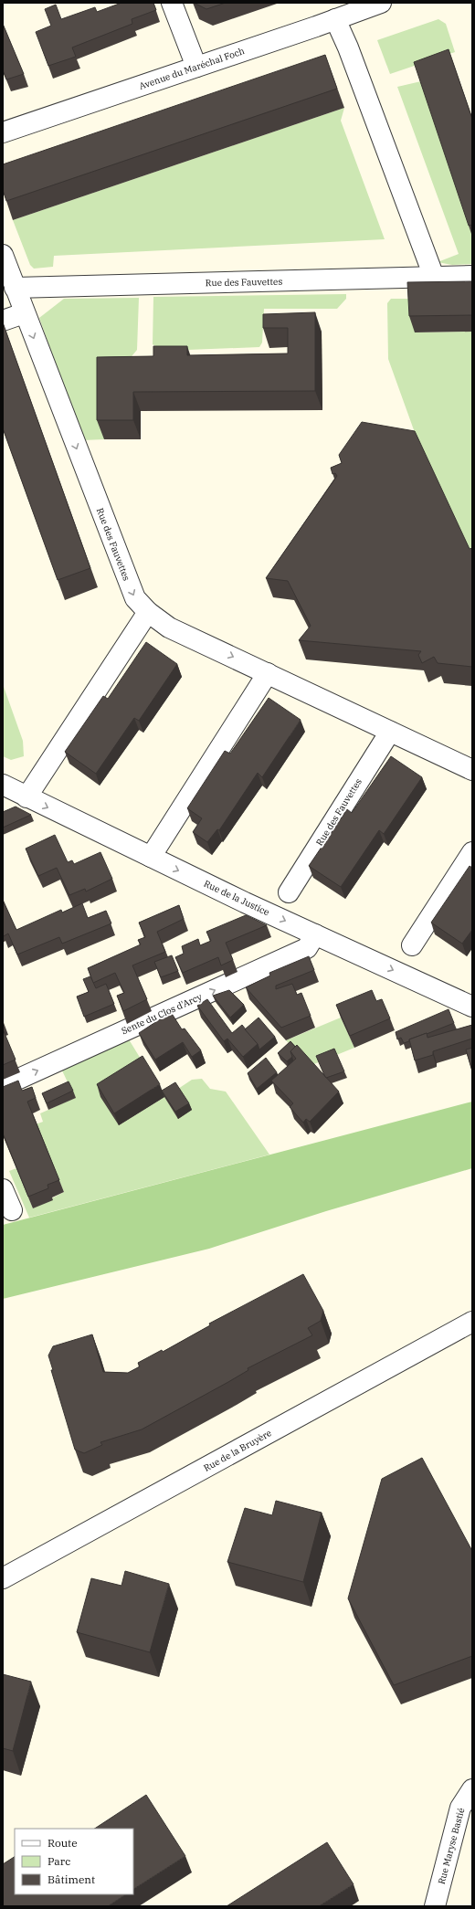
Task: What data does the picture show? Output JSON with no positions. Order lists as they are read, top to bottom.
{
  "streets": {
    "street": [
      "Avenue du Maréchal Foch",
      "Rue des Fauvettes",
      "Rue de la Justice",
      "Sente du Clos d'Arcy",
      "Rue de la Bruyère",
      "Rue Maryse Bastié"
    ]
  },
  "crossings": [
    ["Rue de la Justice", "Sente du Clos d'Arcy"]
  ],
  "one_way": ["Rue de la Justice", "Sente du Clos d'Arcy"],
  "legend": ["Route", "Parc", "Bâtiment"]
}
